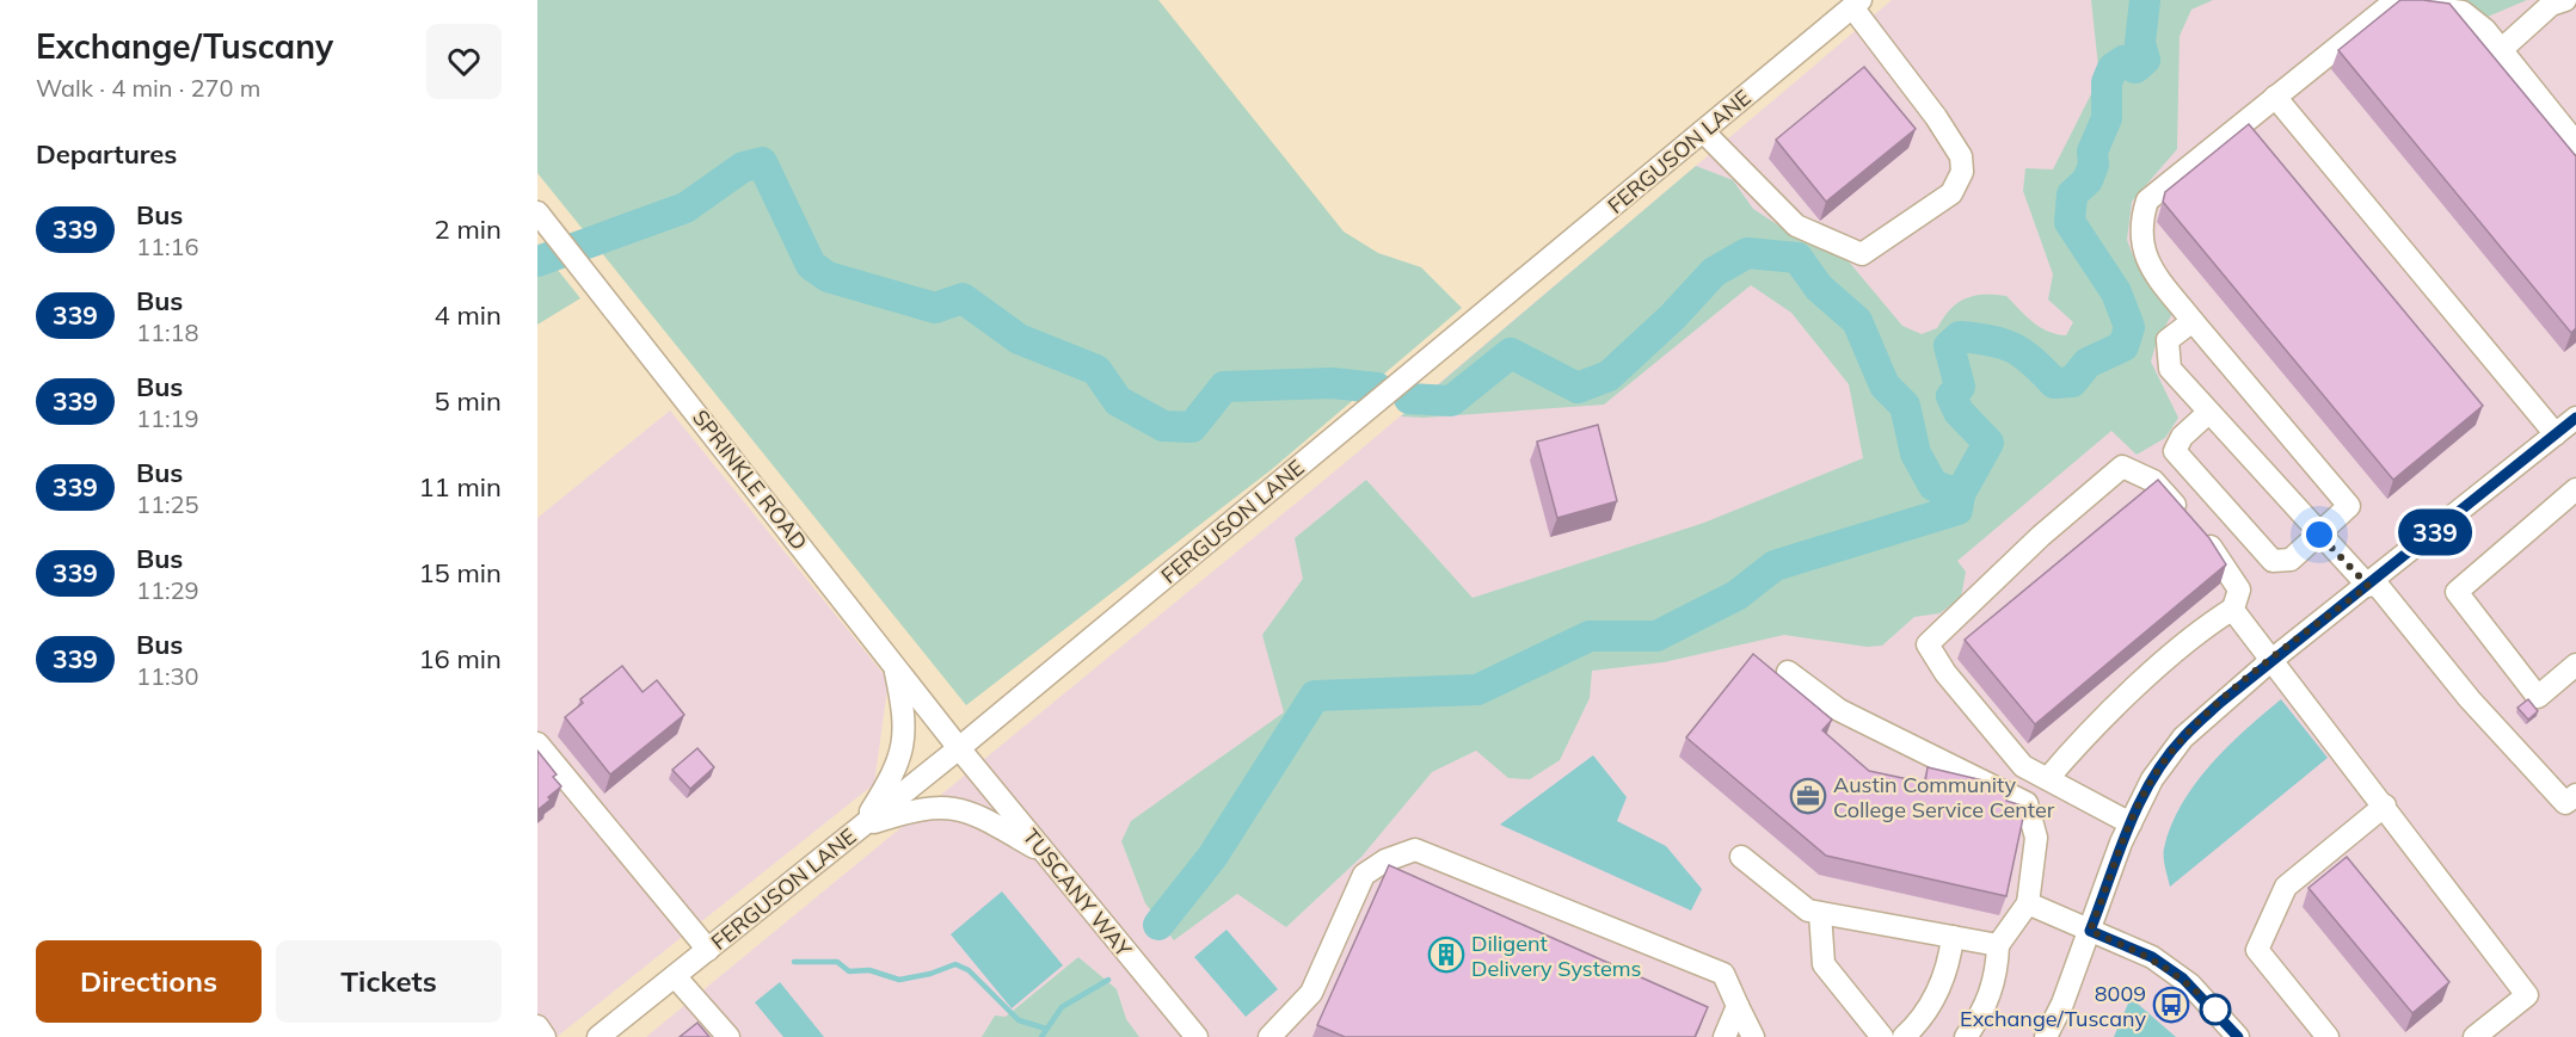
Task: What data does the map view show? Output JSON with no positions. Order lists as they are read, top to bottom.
{
  "streets": {
    "street": ["FERGUSON LANE", "SPRINKLE ROAD", "TUSCANY WAY"]
  },
  "crossings": [
    ["FERGUSON LANE", "SPRINKLE ROAD"],
    ["FERGUSON LANE", "TUSCANY WAY"],
    ["SPRINKLE ROAD", "TUSCANY WAY"]
  ],
  "places": {
    "office": ["Austin Community College Service Center"],
    "building": ["Diligent Delivery Systems"],
    "bus stop": ["8009 Exchange/Tuscany"]
  },
  "lines": ["bus line 339"],
  "page": {
    "heading": [
      ["Exchange/Tuscany", "Walk · 4 min · 270 m"],
      "Departures"
    ],
    "on_map": "339",
    "list": [
      {
        "mark": "339",
        "name": "Bus",
        "note": "11:16",
        "value": "2 min"
      },
      {
        "mark": "339",
        "name": "Bus",
        "note": "11:18",
        "value": "4 min"
      },
      {
        "mark": "339",
        "name": "Bus",
        "note": "11:19",
        "value": "5 min"
      },
      {
        "mark": "339",
        "name": "Bus",
        "note": "11:25",
        "value": "11 min"
      },
      {
        "mark": "339",
        "name": "Bus",
        "note": "11:29",
        "value": "15 min"
      },
      {
        "mark": "339",
        "name": "Bus",
        "note": "11:30",
        "value": "16 min"
      }
    ],
    "buttons": ["Directions", "Tickets"]
  }
}
